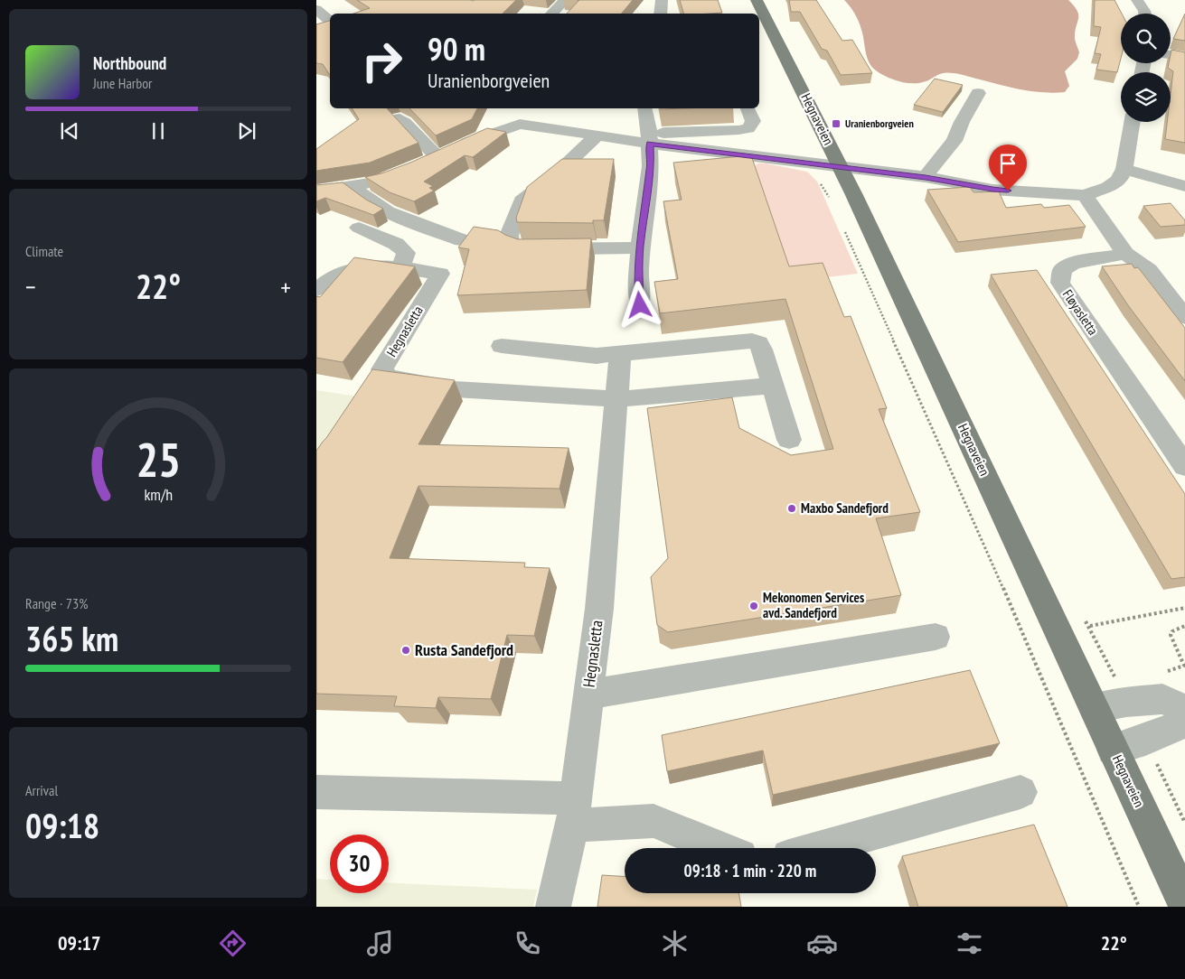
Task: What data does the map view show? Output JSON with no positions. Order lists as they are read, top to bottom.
{
  "streets": {
    "main road": ["Hegnaveien"],
    "street": ["Fløyasletta", "Hegnasletta"]
  },
  "places": {
    "transit": ["Uranienborgveien"],
    "other": ["Maxbo Sandefjord", "Mekonomen Services avd. Sandefjord", "Rusta Sandefjord"]
  },
  "page": {
    "turn": ["90 m", "Uranienborgveien"],
    "song": ["Northbound", "June Harbor"],
    "tile": [
      "Climate",
      ["Range · 73%", "365 km"],
      ["Arrival", "09:18"]
    ],
    "heat": ["−", "22°", "+"],
    "limit": "30",
    "trip": "09:18 · 1 min · 220 m",
    "tabs": ["09:17", "22°"],
    "gauge": ["25", "km/h"]
  }
}
